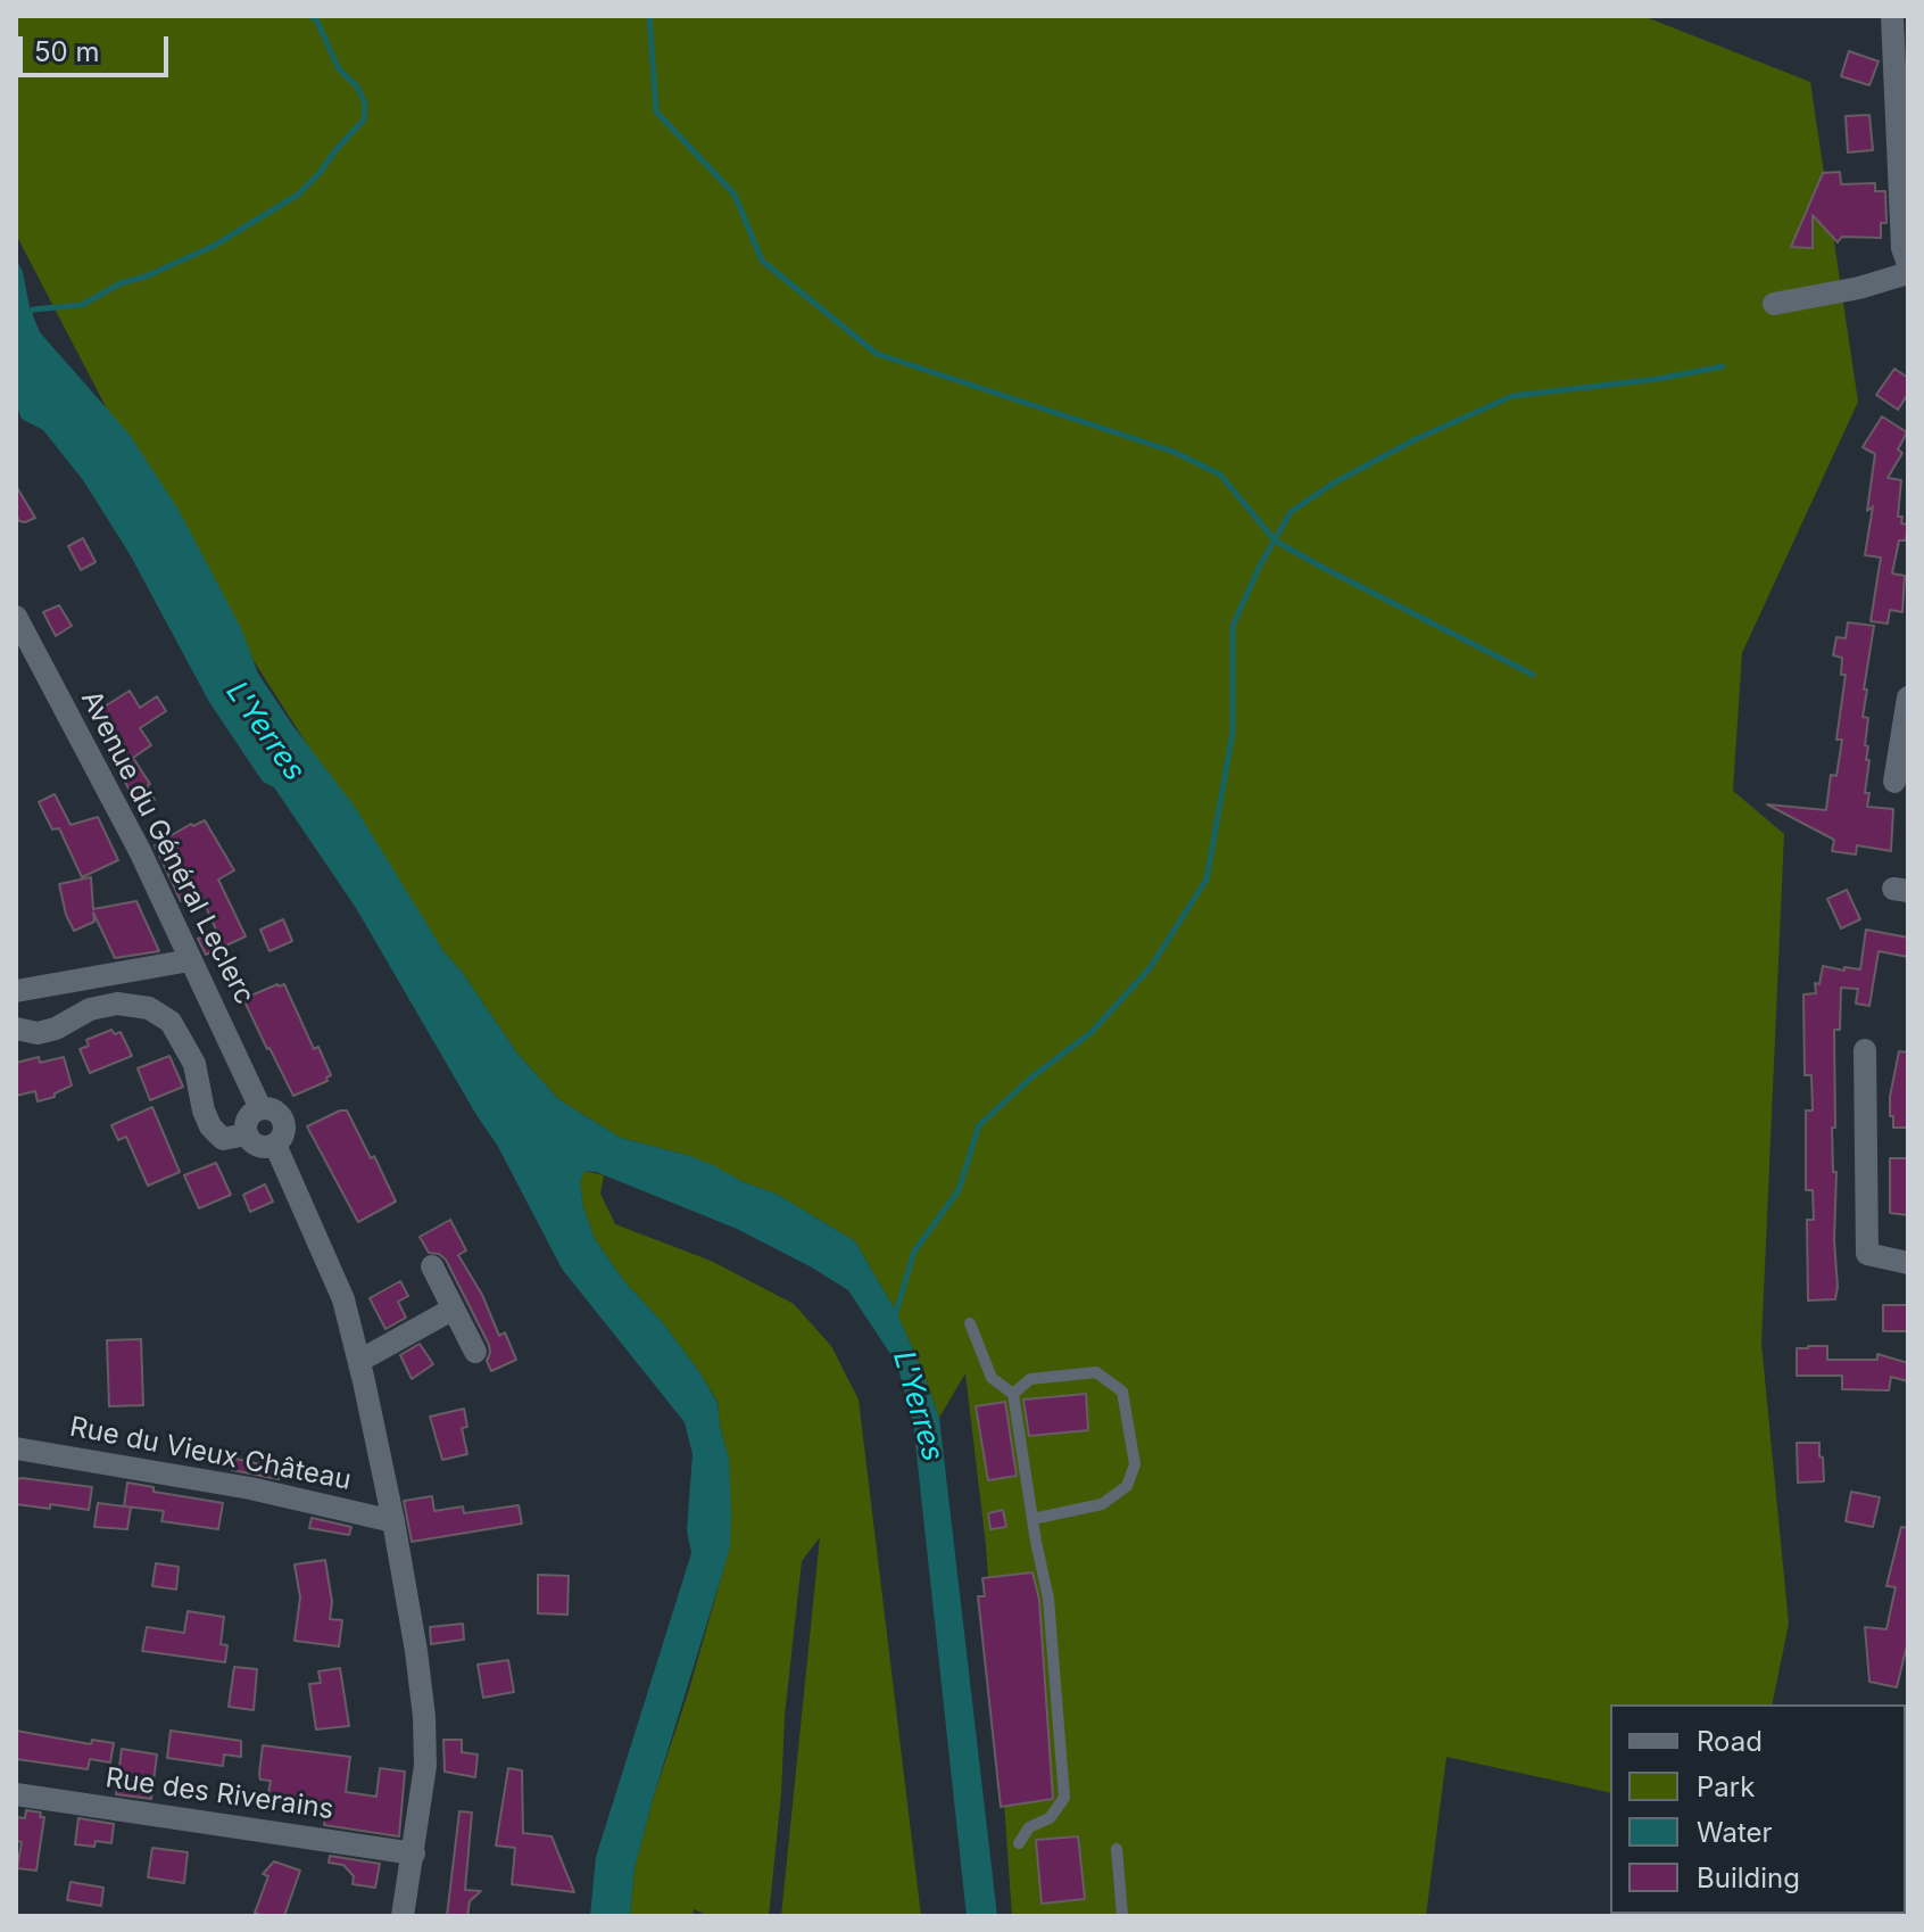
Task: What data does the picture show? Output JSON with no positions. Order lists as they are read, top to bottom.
{
  "streets": {
    "street": ["Avenue du Général Leclerc", "Rue du Vieux Château", "Rue des Riverains"]
  },
  "crossings": [
    ["Avenue du Général Leclerc", "Rue du Vieux Château"],
    ["Avenue du Général Leclerc", "Rue des Riverains"]
  ],
  "water": ["L'Yerres"],
  "legend": [
    "Road",
    "Park",
    "Water",
    "Building"
  ],
  "scale_bar": "50 m"
}
